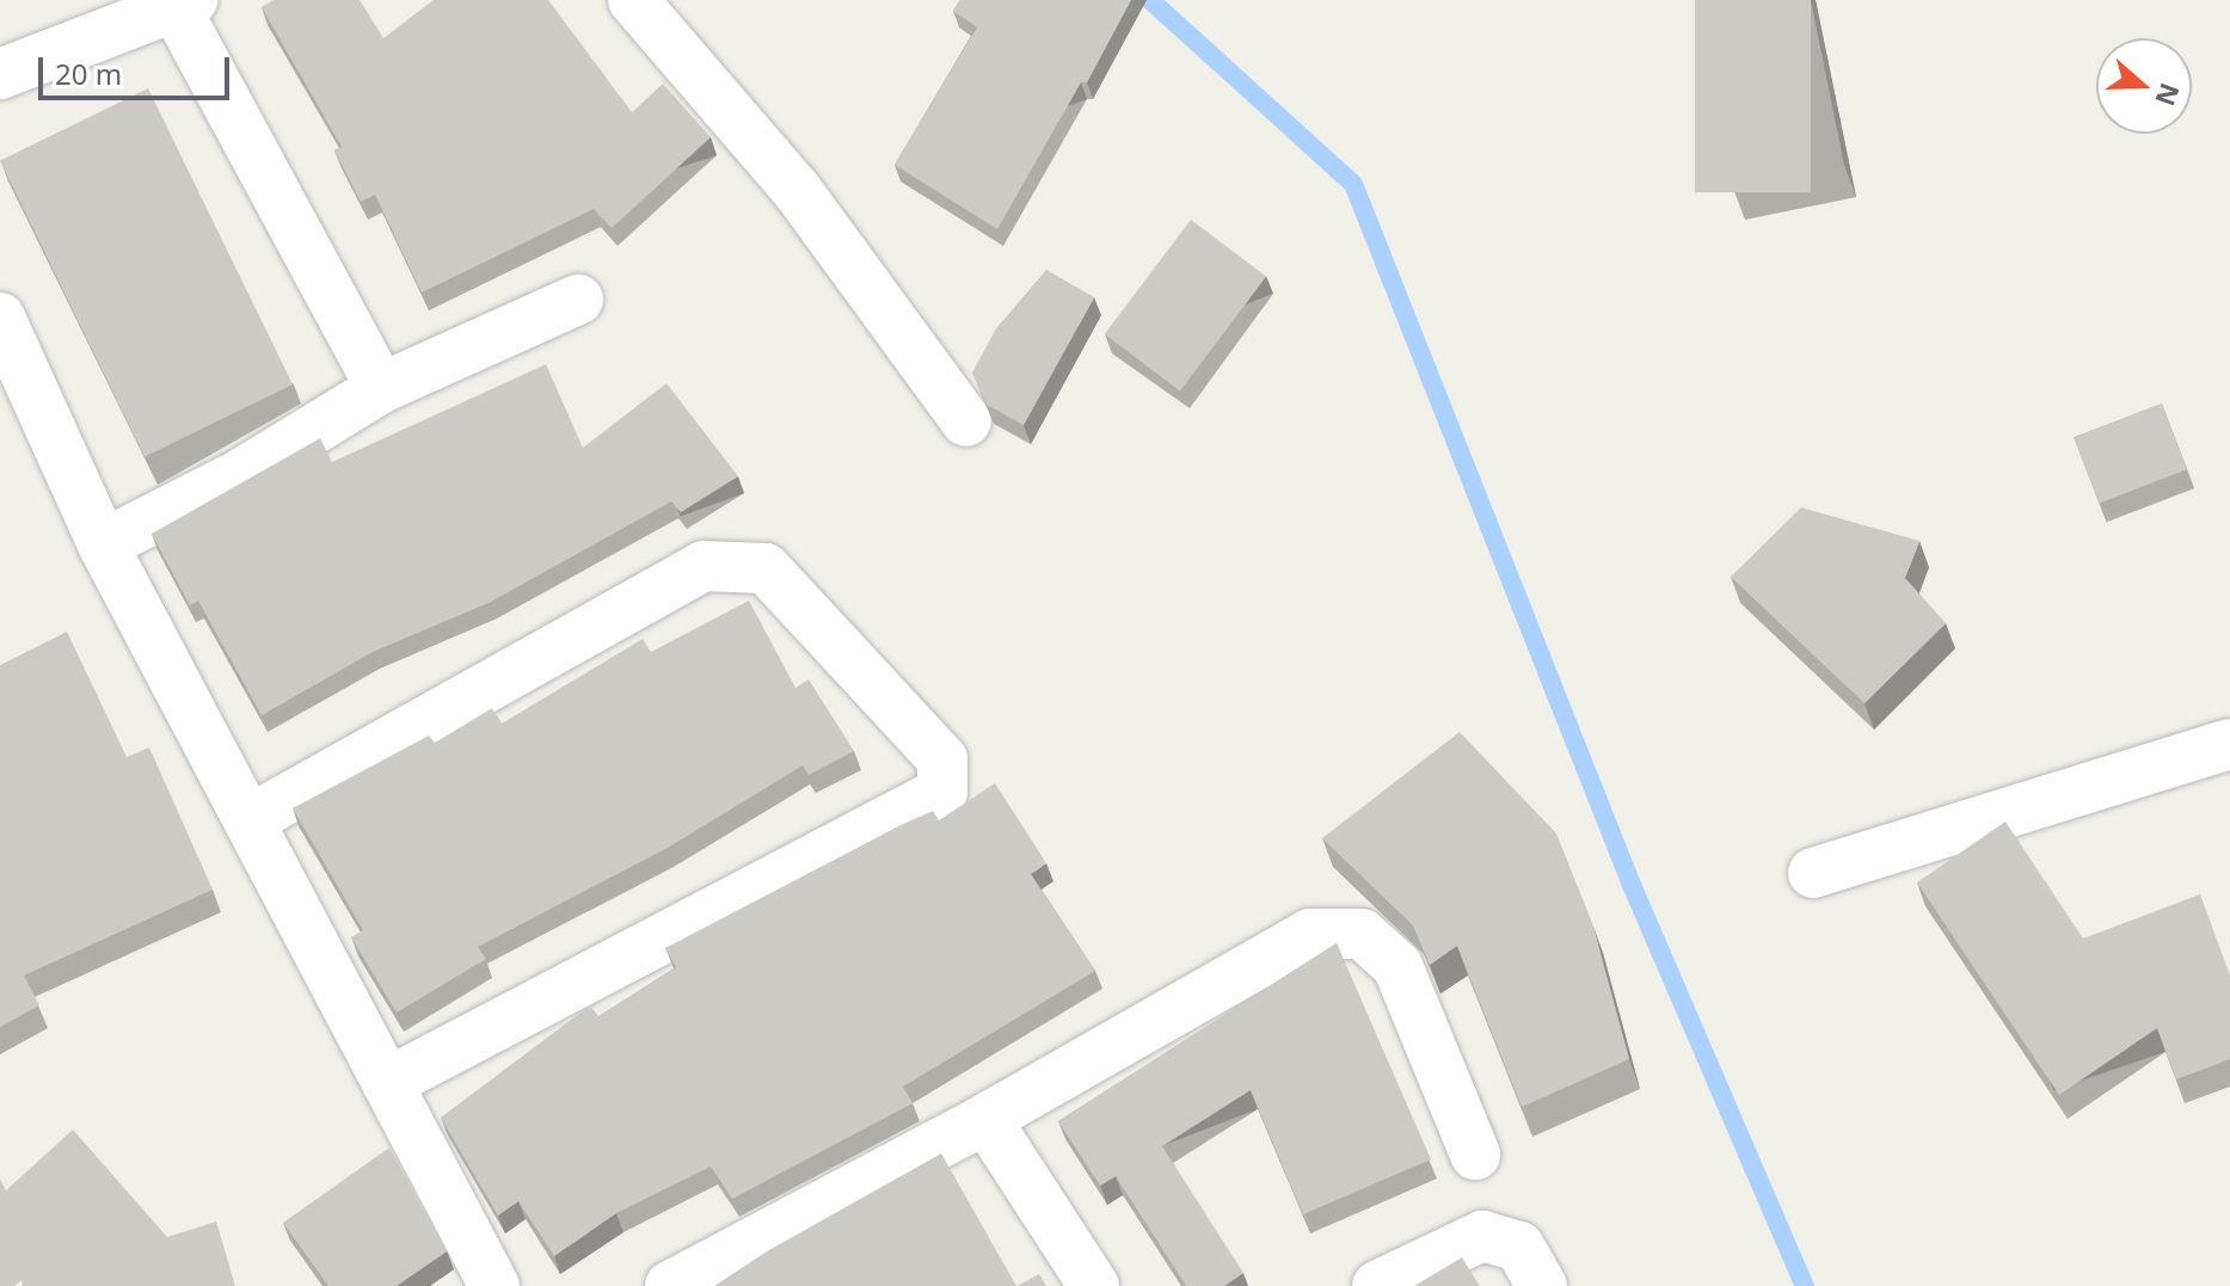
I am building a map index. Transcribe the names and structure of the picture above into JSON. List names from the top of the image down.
{
  "scale_bar": "20 m",
  "north": "right"
}
